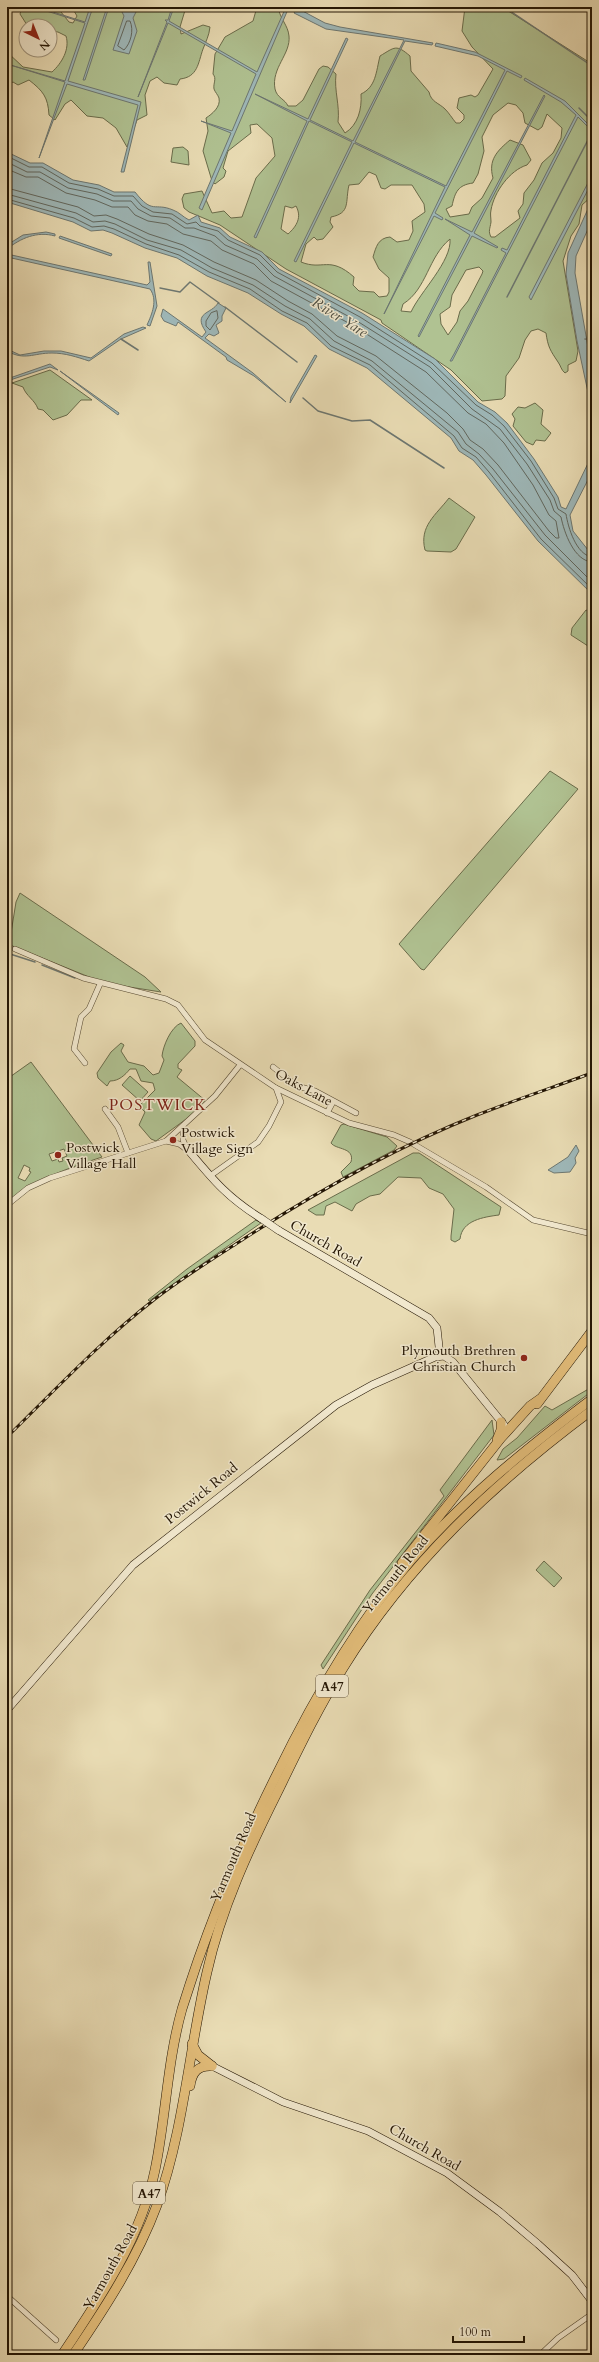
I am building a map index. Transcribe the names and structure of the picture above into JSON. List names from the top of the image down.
{
  "streets": {
    "highway": ["Yarmouth Road", "A47"],
    "street": ["Oaks Lane", "Church Road", "Postwick Road"]
  },
  "crossings": [
    ["Church Road", "Postwick Road"],
    ["Church Road", "A47"],
    ["Yarmouth Road", "A47"]
  ],
  "districts": ["POSTWICK"],
  "water": ["River Yare"],
  "places": ["Postwick Village Sign", "Postwick Village Hall", "Plymouth Brethren Christian Church"],
  "scale_bar": "100 m",
  "north": "bottom right"
}
